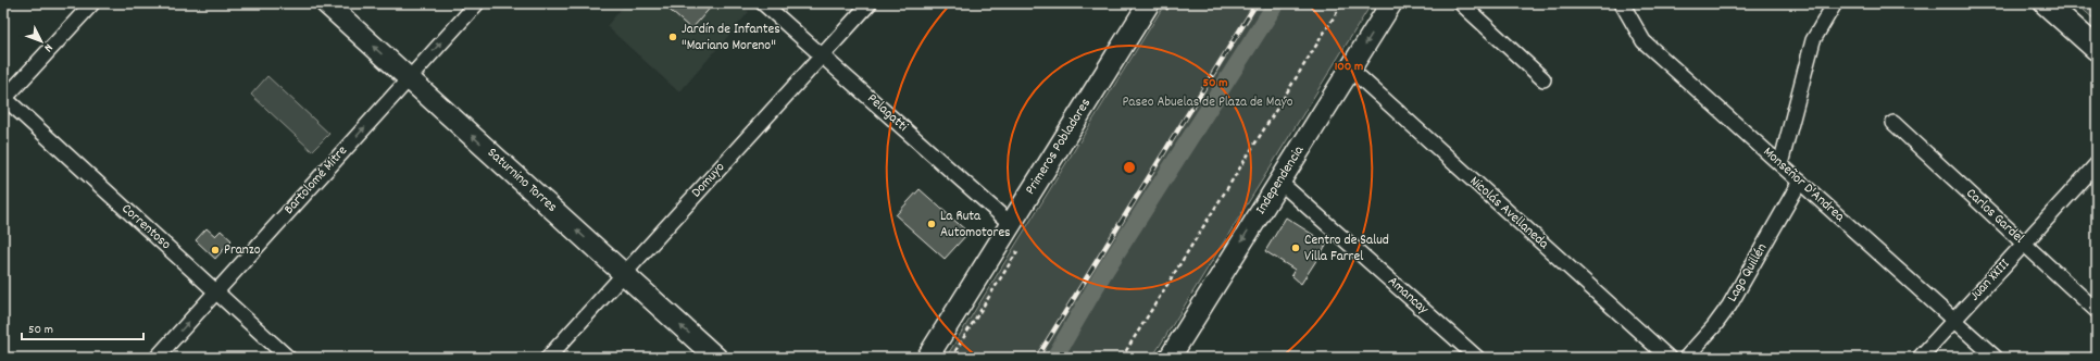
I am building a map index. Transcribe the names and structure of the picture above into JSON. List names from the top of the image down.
{
  "streets": {
    "street": [
      "Pelagatti",
      "Primeros Pobladores",
      "Bartolomé Mitre",
      "Saturnino Torres",
      "Domuyo",
      "Independencia",
      "Monseñor D'Andrea",
      "Nicolás Avellaneda",
      "Carlos Gardel",
      "Correntoso",
      "Lago Quillén",
      "Juan XXIII",
      "Amancay"
    ]
  },
  "crossings": [
    ["Pelagatti", "Primeros Pobladores"],
    ["Pelagatti", "Domuyo"],
    ["Bartolomé Mitre", "Saturnino Torres"],
    ["Bartolomé Mitre", "Correntoso"],
    ["Saturnino Torres", "Domuyo"],
    ["Independencia", "Nicolás Avellaneda"],
    ["Independencia", "Amancay"],
    ["Monseñor D'Andrea", "Lago Quillén"],
    ["Monseñor D'Andrea", "Juan XXIII"],
    ["Carlos Gardel", "Juan XXIII"]
  ],
  "one_way": ["Bartolomé Mitre", "Saturnino Torres", "Independencia"],
  "parks": ["Paseo Abuelas de Plaza de Mayo"],
  "places": [
    "Jardín de Infantes \"Mariano Moreno\"",
    "La Ruta Automotores",
    "Centro de Salud Villa Farrel",
    "Pranzo"
  ],
  "scale_bar": "50 m",
  "north": "bottom right",
  "rings": ["100 m", "50 m"]
}
